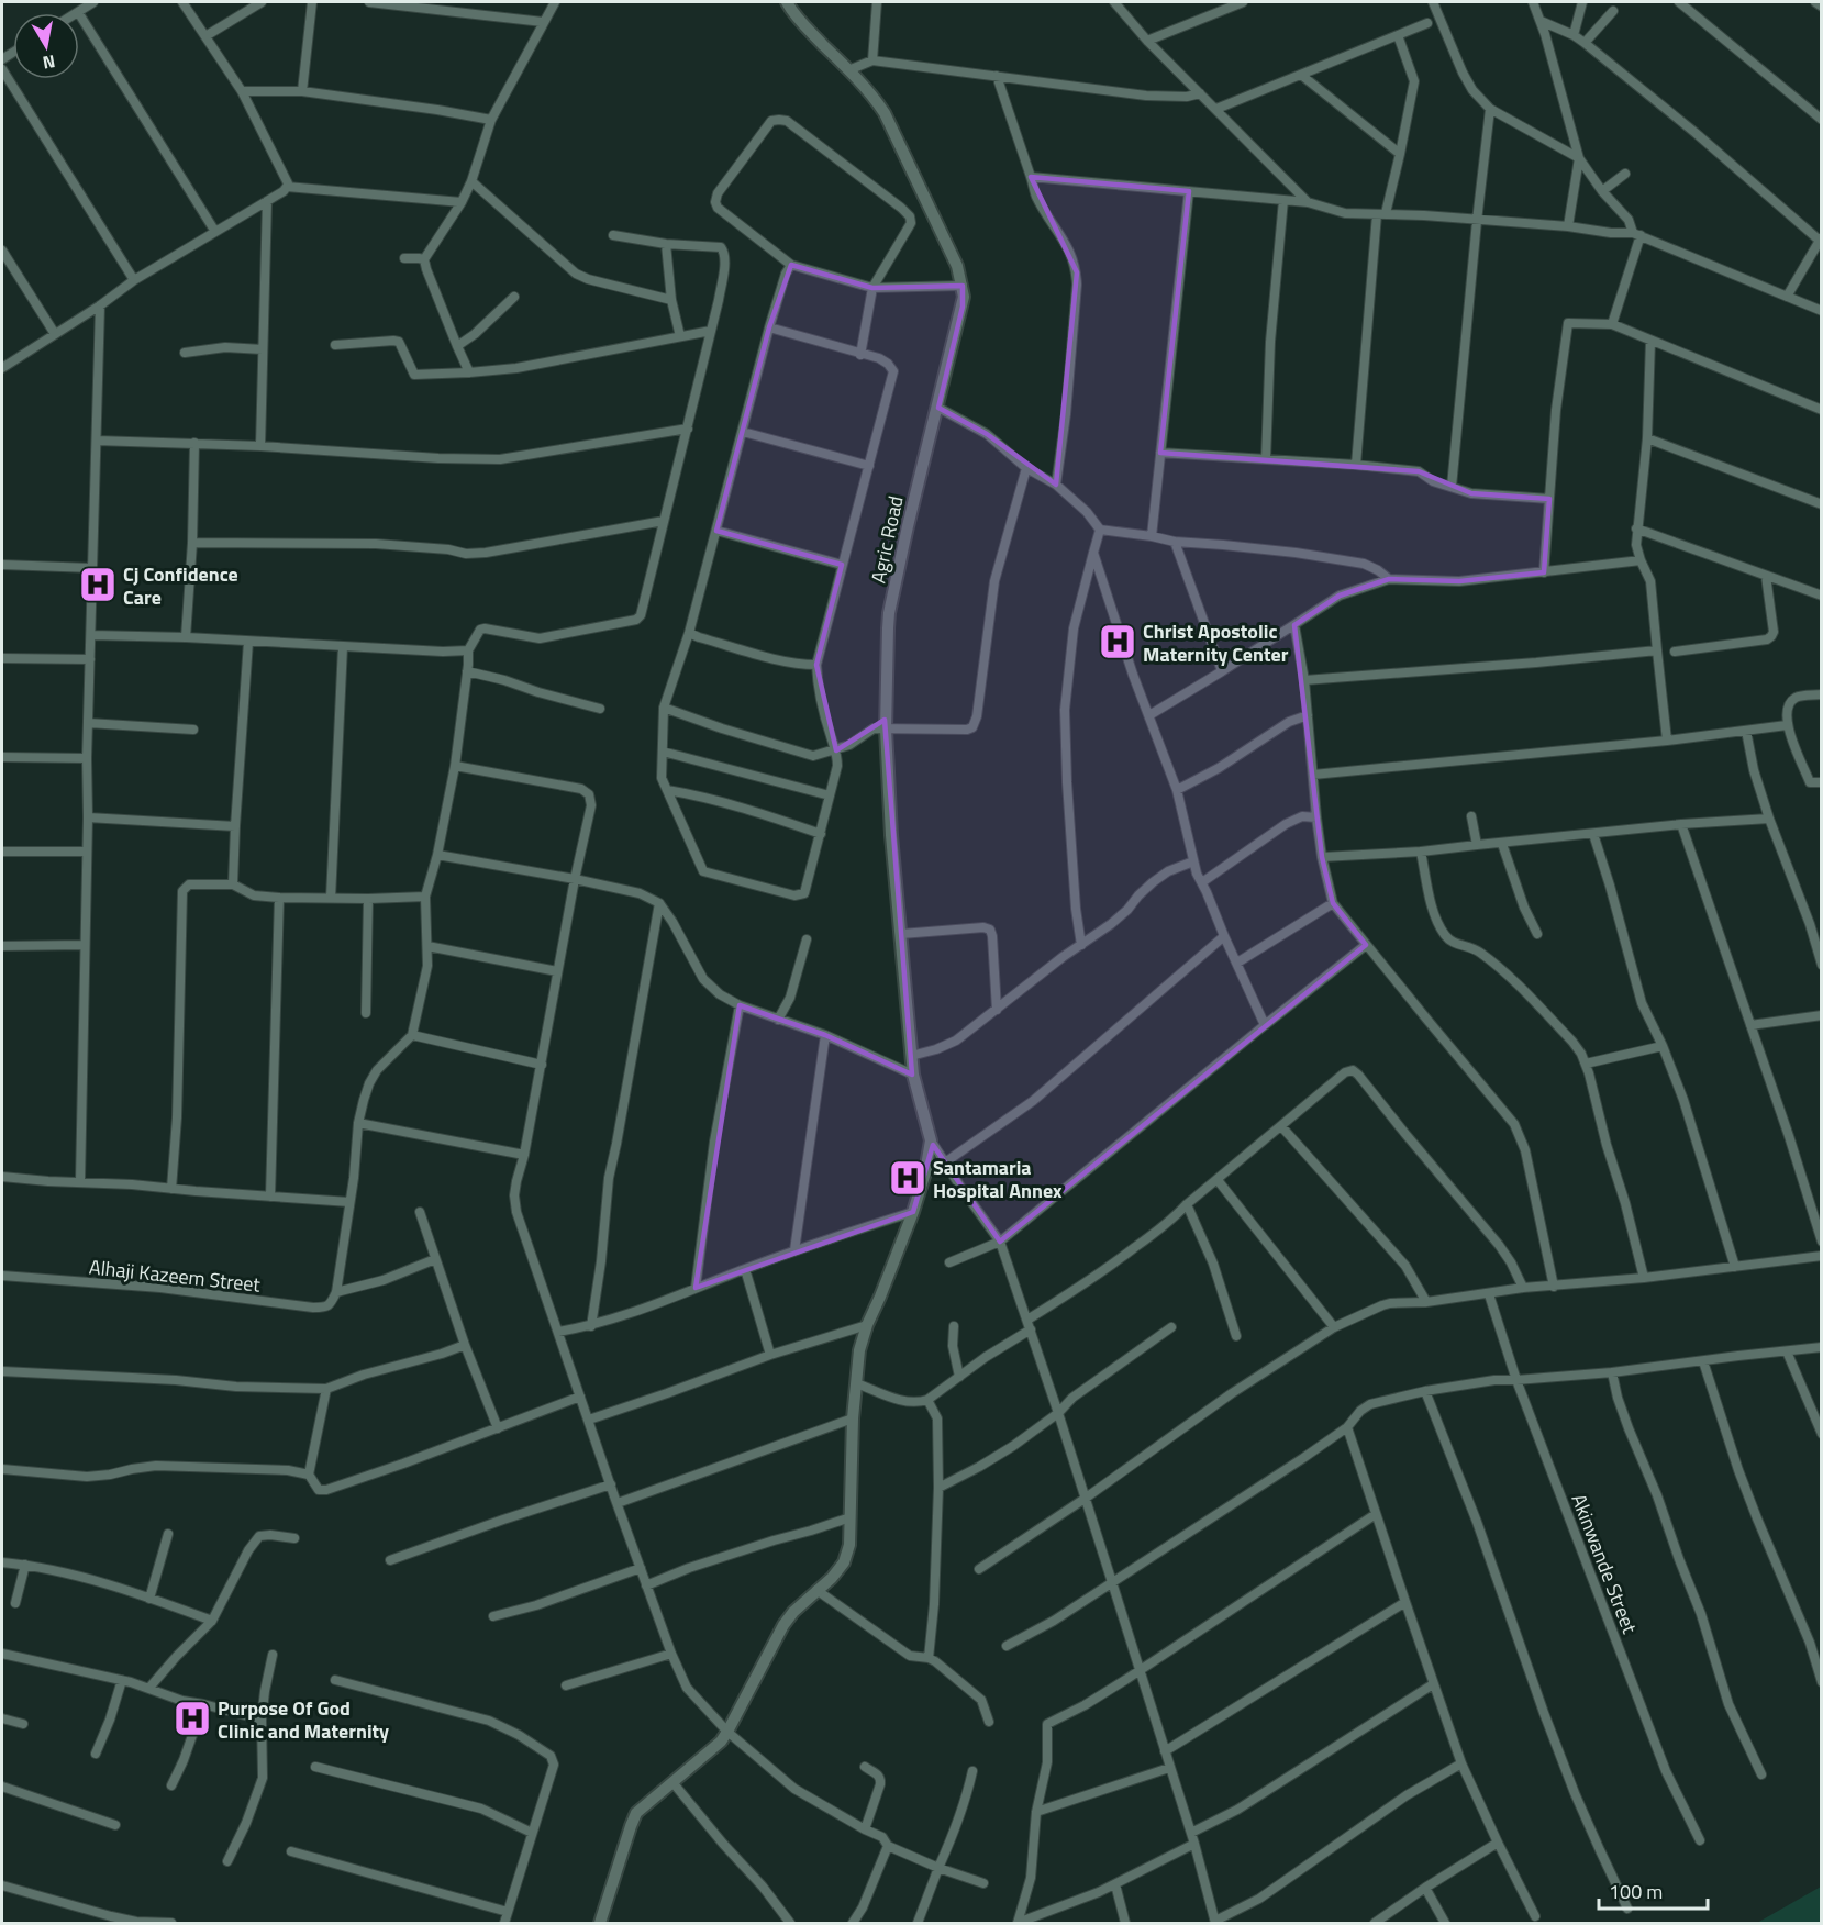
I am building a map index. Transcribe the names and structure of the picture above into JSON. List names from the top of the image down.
{
  "streets": {
    "street": ["Agric Road", "Alhaji Kazeem Street", "Akinwande Street"]
  },
  "places": {
    "hospital": [
      "Cj Confidence Care",
      "Christ Apostolic Maternity Center",
      "Santamaria Hospital Annex",
      "Purpose Of God Clinic and Maternity"
    ]
  },
  "scale_bar": "100 m",
  "north": "bottom"
}
